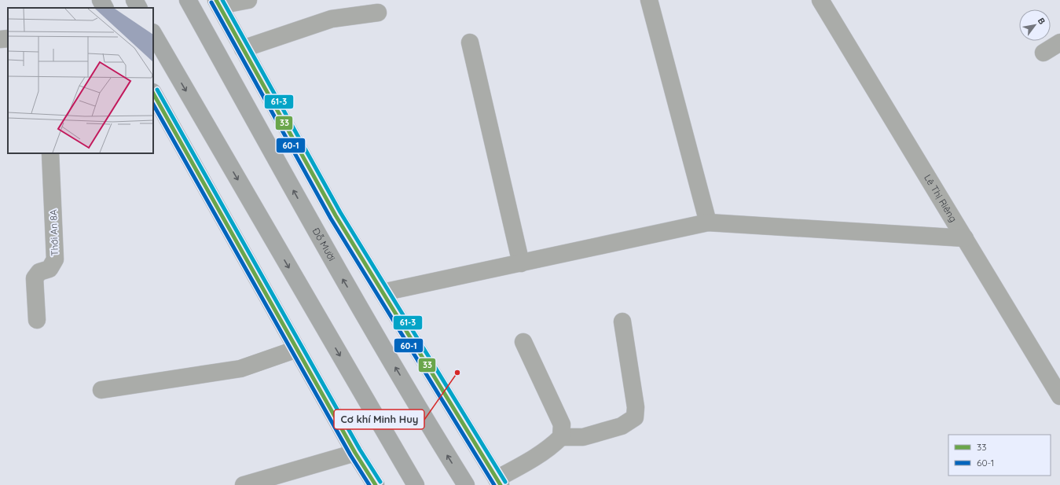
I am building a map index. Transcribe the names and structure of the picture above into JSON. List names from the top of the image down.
{
  "streets": {
    "highway": ["Đỗ Mười"],
    "street": ["Lê Thị Riêng", "Thới An 8A"]
  },
  "places": ["Cơ khí Minh Huy"],
  "lines": ["transit line 33", "transit line 61-3", "transit line 60-1"],
  "legend": ["33", "60-1"],
  "north": "top right"
}
